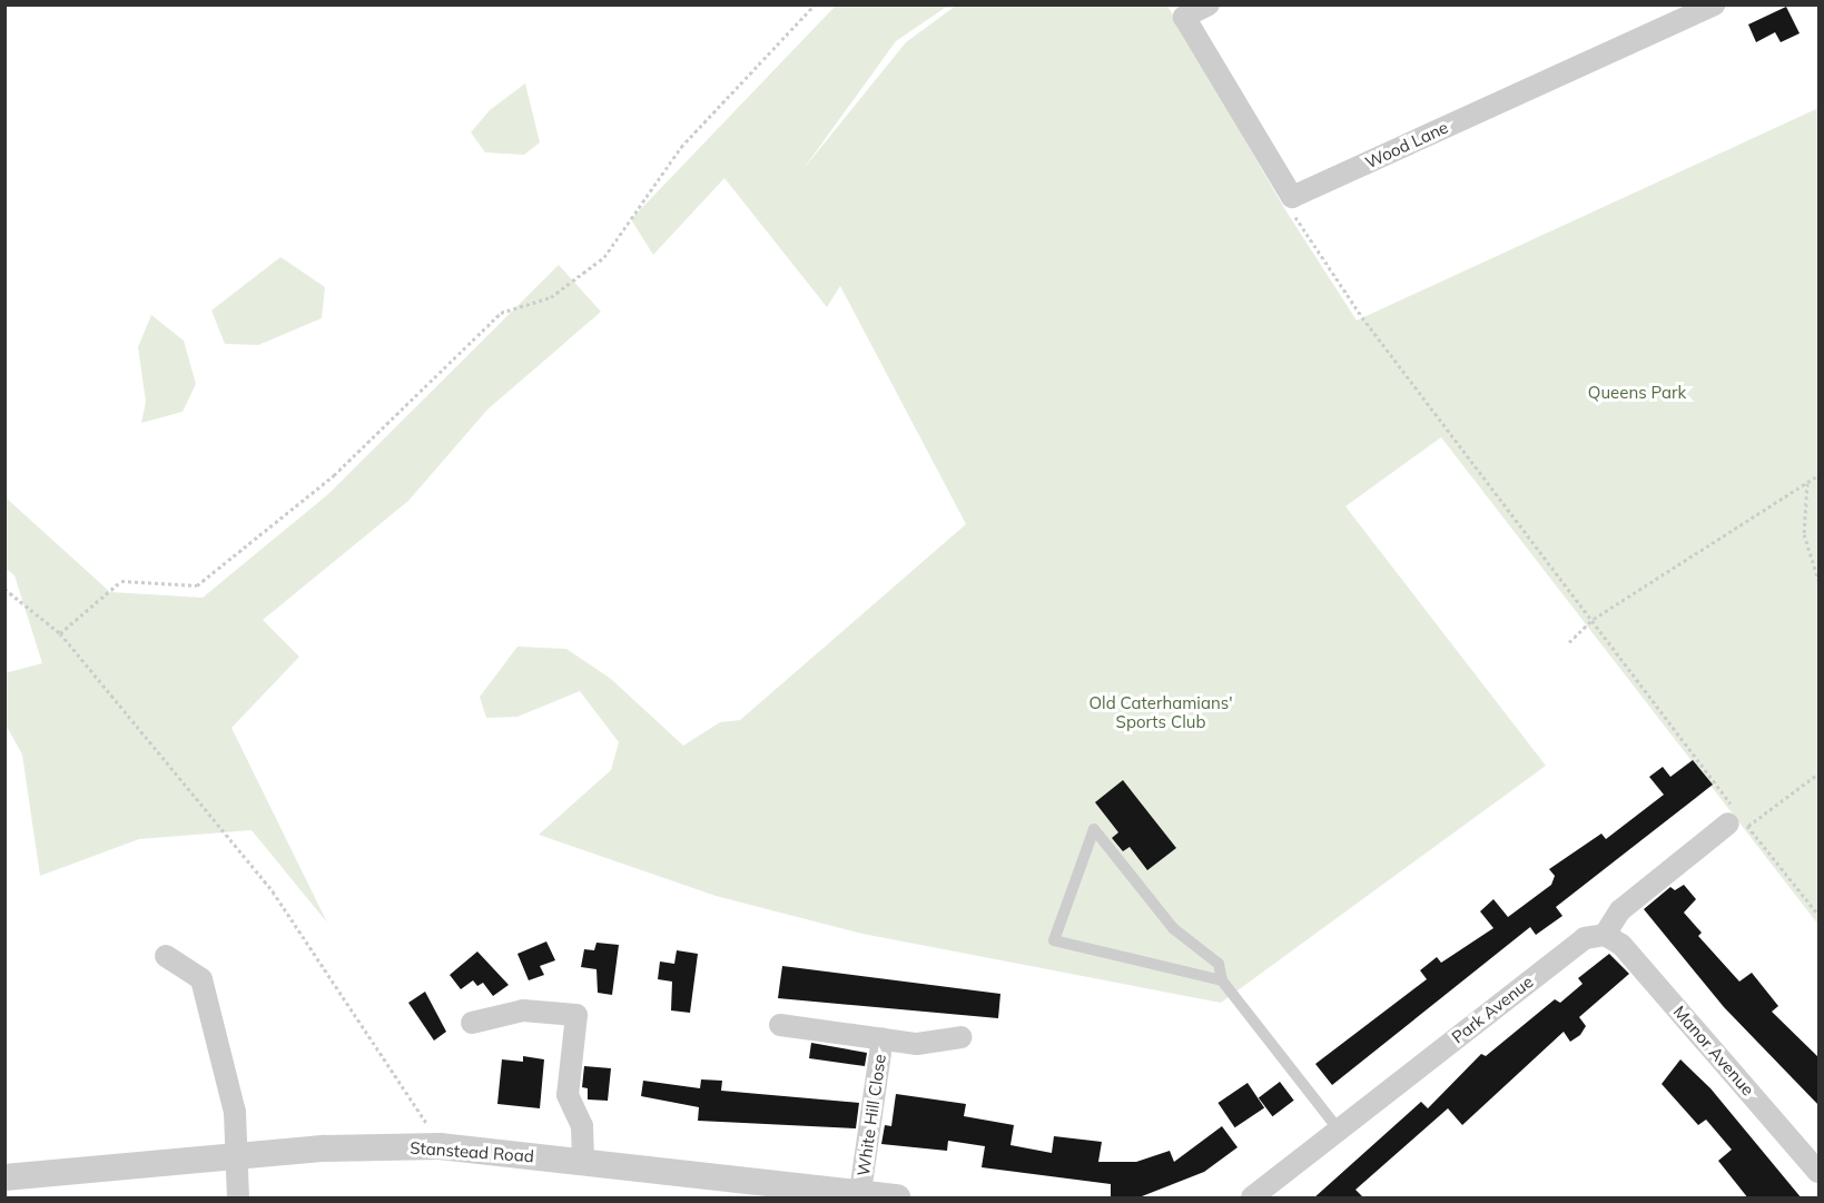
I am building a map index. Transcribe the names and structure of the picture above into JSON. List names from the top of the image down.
{
  "streets": {
    "street": [
      "Wood Lane",
      "Park Avenue",
      "Manor Avenue",
      "White Hill Close",
      "Stanstead Road"
    ]
  },
  "crossings": [
    ["Park Avenue", "Manor Avenue"],
    ["White Hill Close", "Stanstead Road"]
  ],
  "parks": ["Queens Park", "Old Caterhamians' Sports Club"]
}
